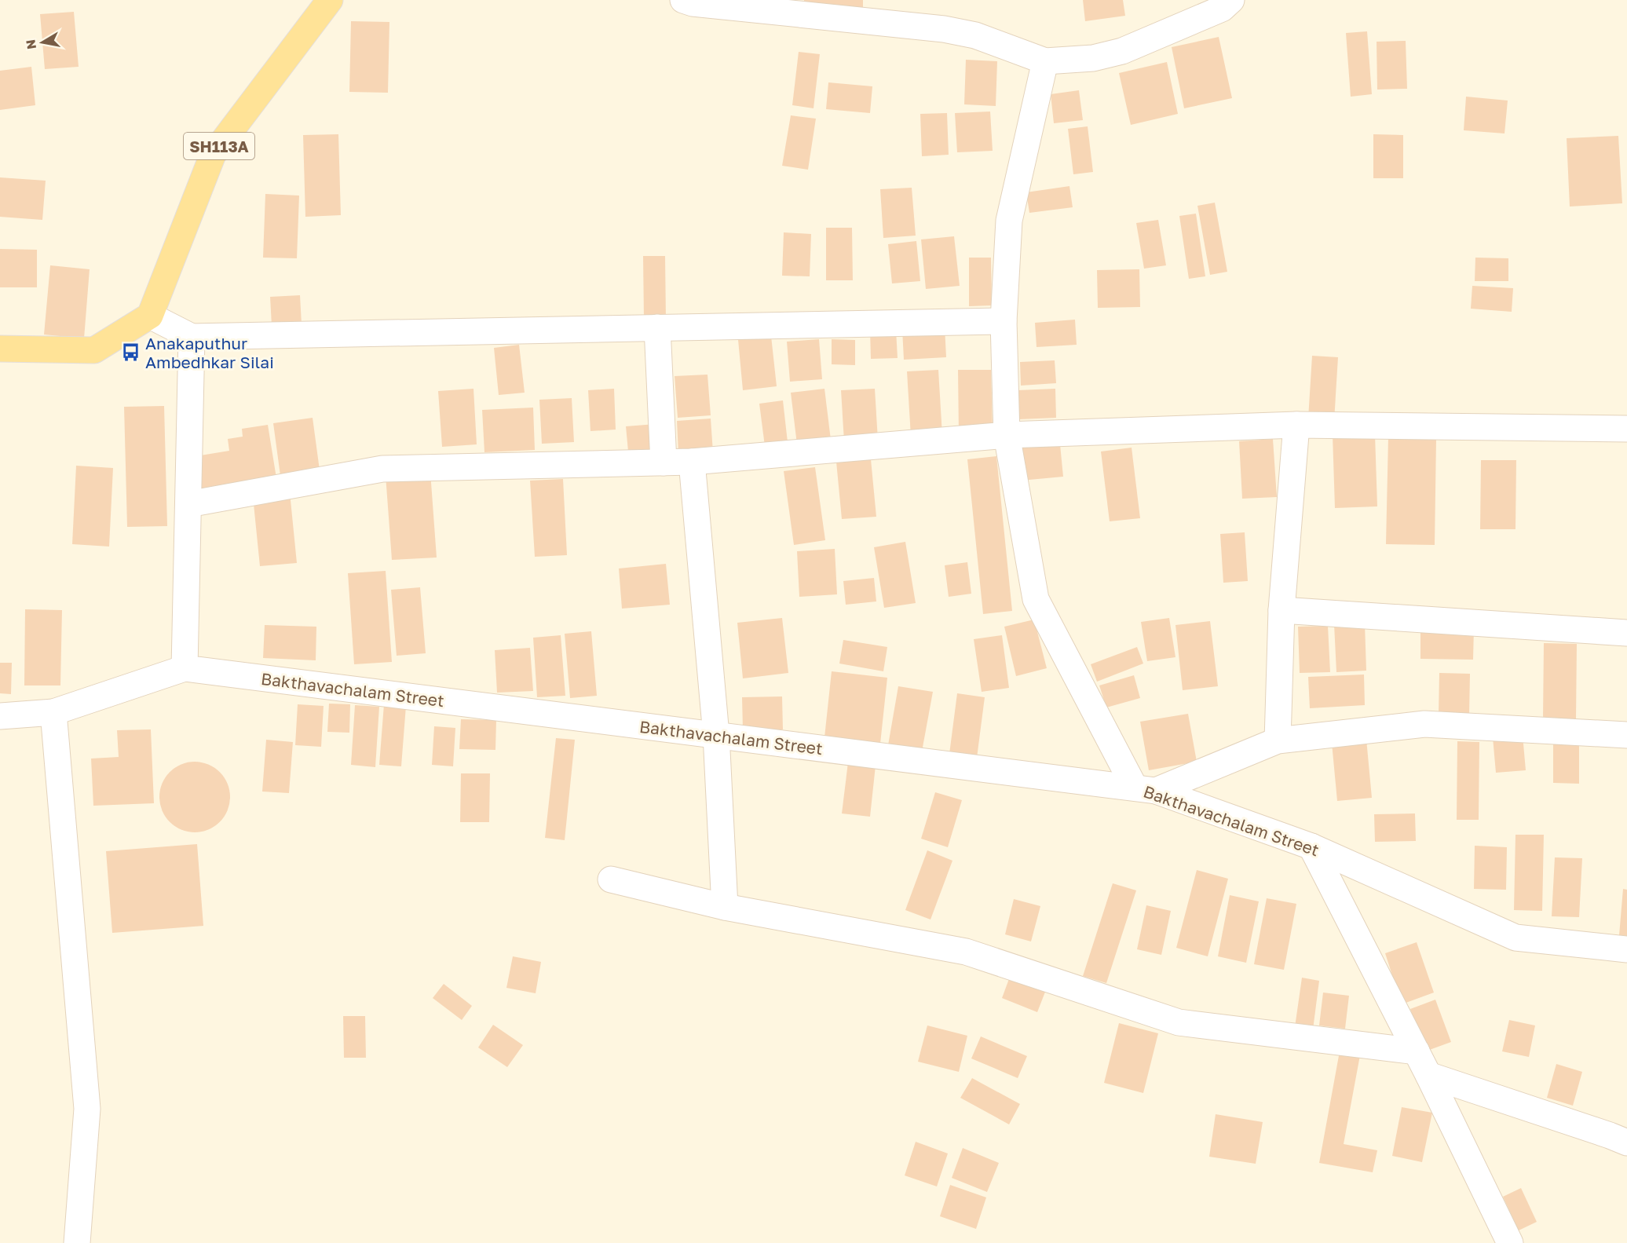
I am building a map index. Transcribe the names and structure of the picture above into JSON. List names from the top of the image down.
{
  "streets": {
    "main road": ["SH113A"],
    "street": ["Bakthavachalam Street"]
  },
  "places": {
    "bus stop": ["Anakaputhur Ambedhkar Silai"]
  },
  "north": "left"
}
